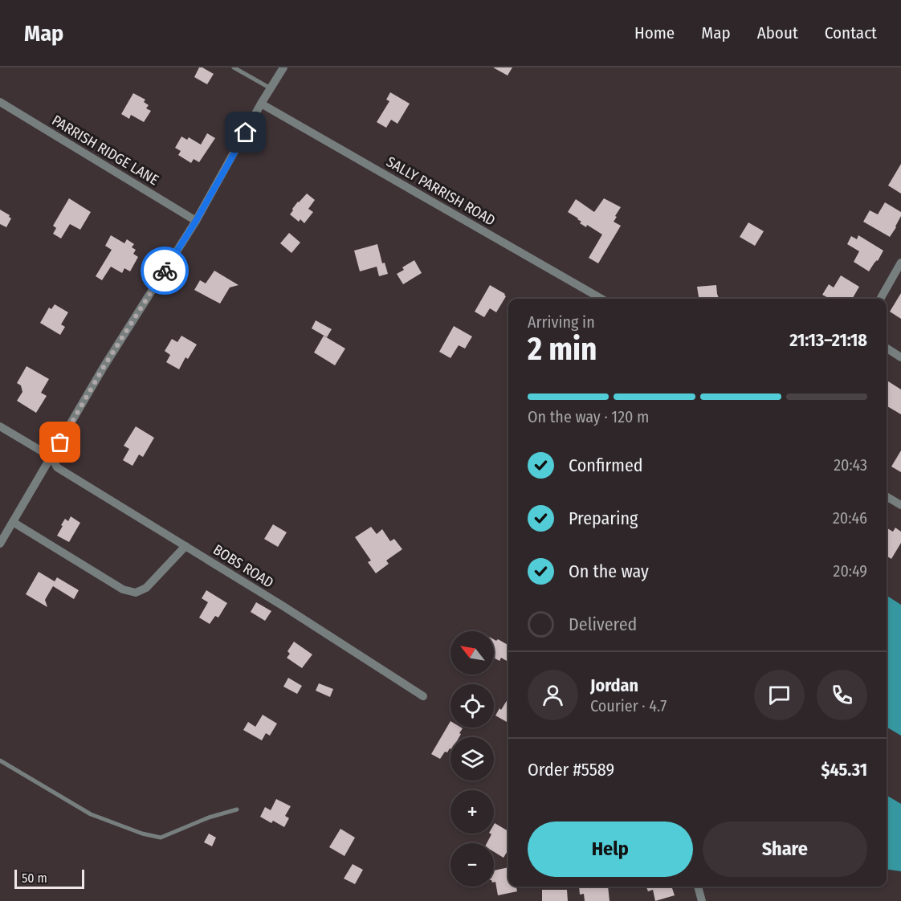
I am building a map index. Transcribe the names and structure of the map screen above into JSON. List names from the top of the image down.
{
  "streets": {
    "street": ["PARRISH RIDGE LANE", "SALLY PARRISH ROAD", "BOBS ROAD"]
  },
  "scale_bar": "50 m",
  "north": "top left",
  "page": {
    "header": "Map",
    "nav": [
      "Home",
      "Map",
      "About",
      "Contact"
    ],
    "heading": ["2 min", "Arriving in", "21:13–21:18"],
    "panel": [
      "Jordan",
      "Courier · 4.7",
      "Order #5589",
      "$45.31"
    ],
    "bar": "On the way · 120 m",
    "list": [
      ["Confirmed", "20:43"],
      ["Preparing", "20:46"],
      ["On the way", "20:49"],
      "Delivered"
    ],
    "map_buttons": ["+", "−"],
    "buttons": ["Help", "Share"],
    "scale": "50 m"
  }
}
